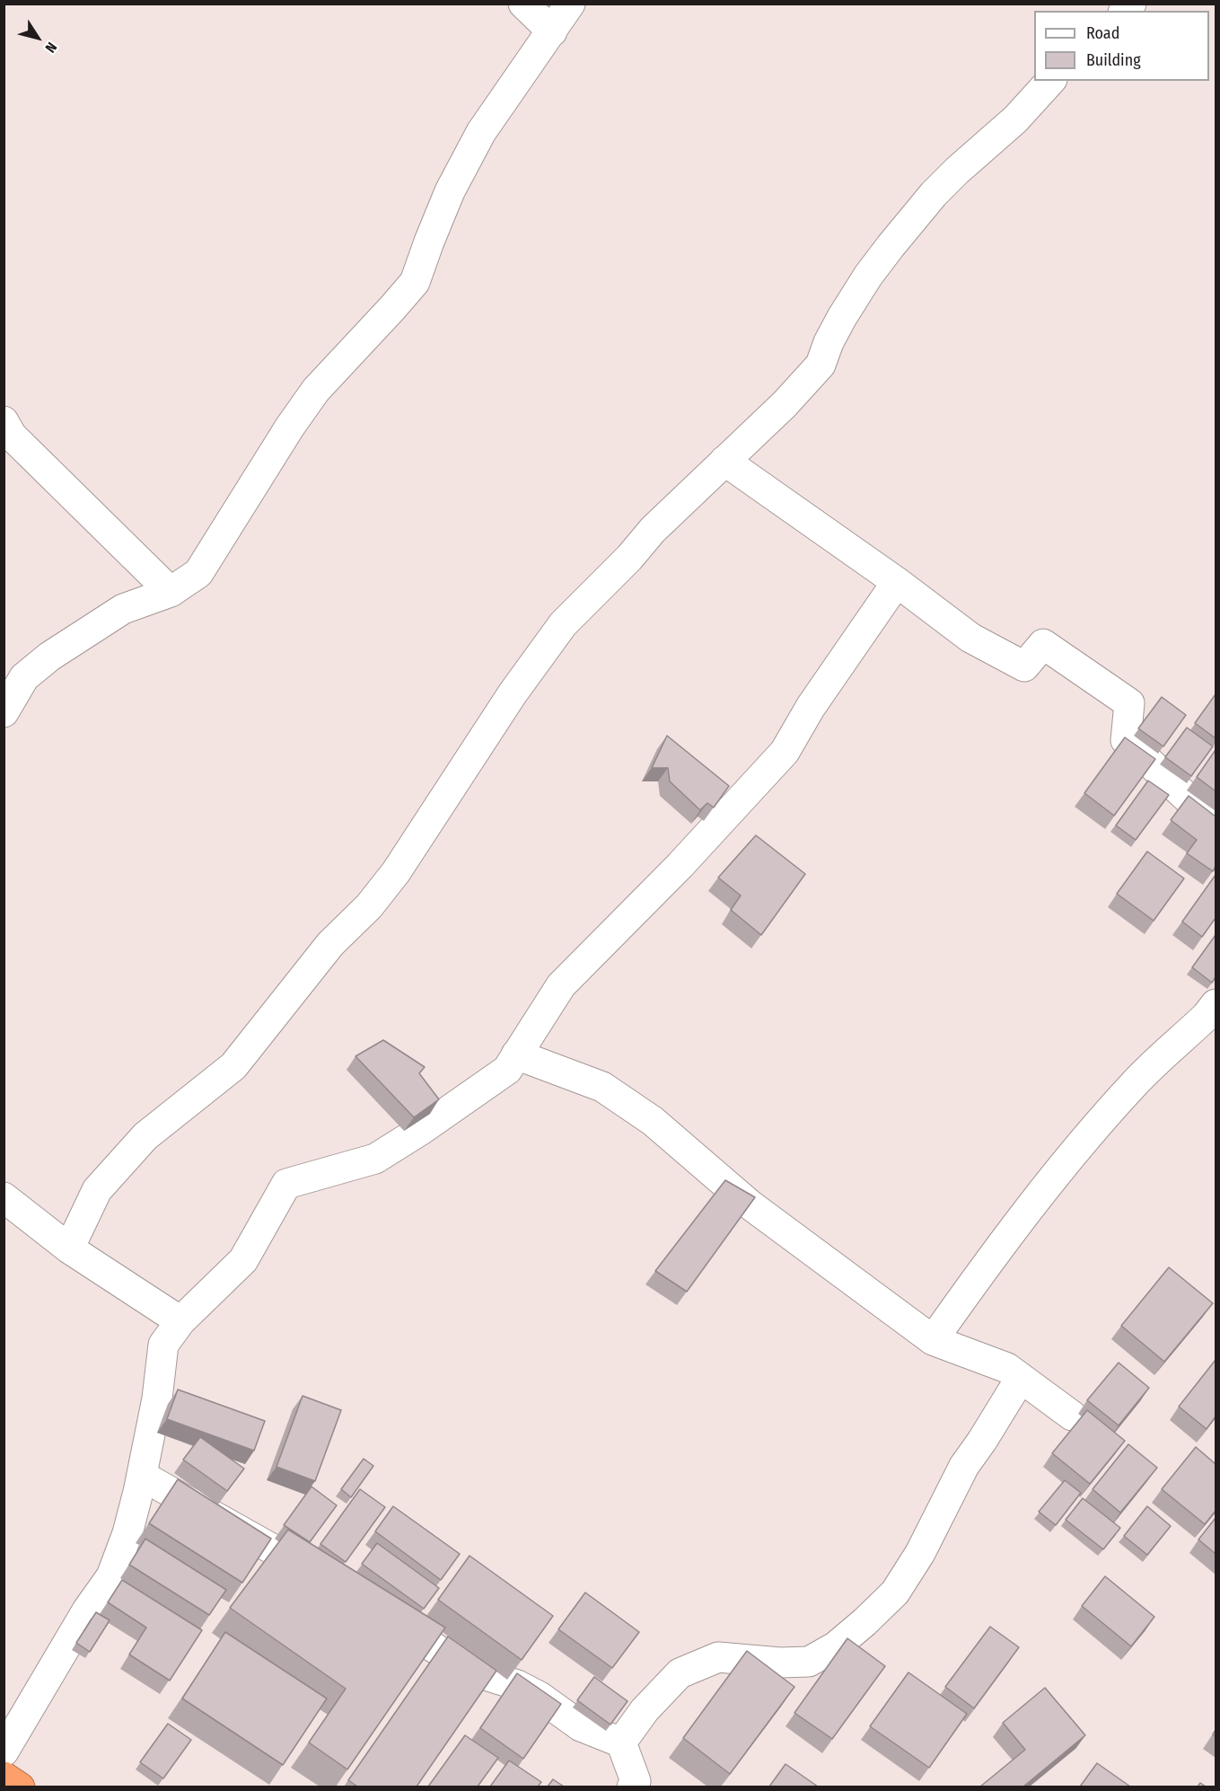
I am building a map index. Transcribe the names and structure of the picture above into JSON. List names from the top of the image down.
{
  "legend": ["Road", "Building"],
  "north": "bottom right"
}
